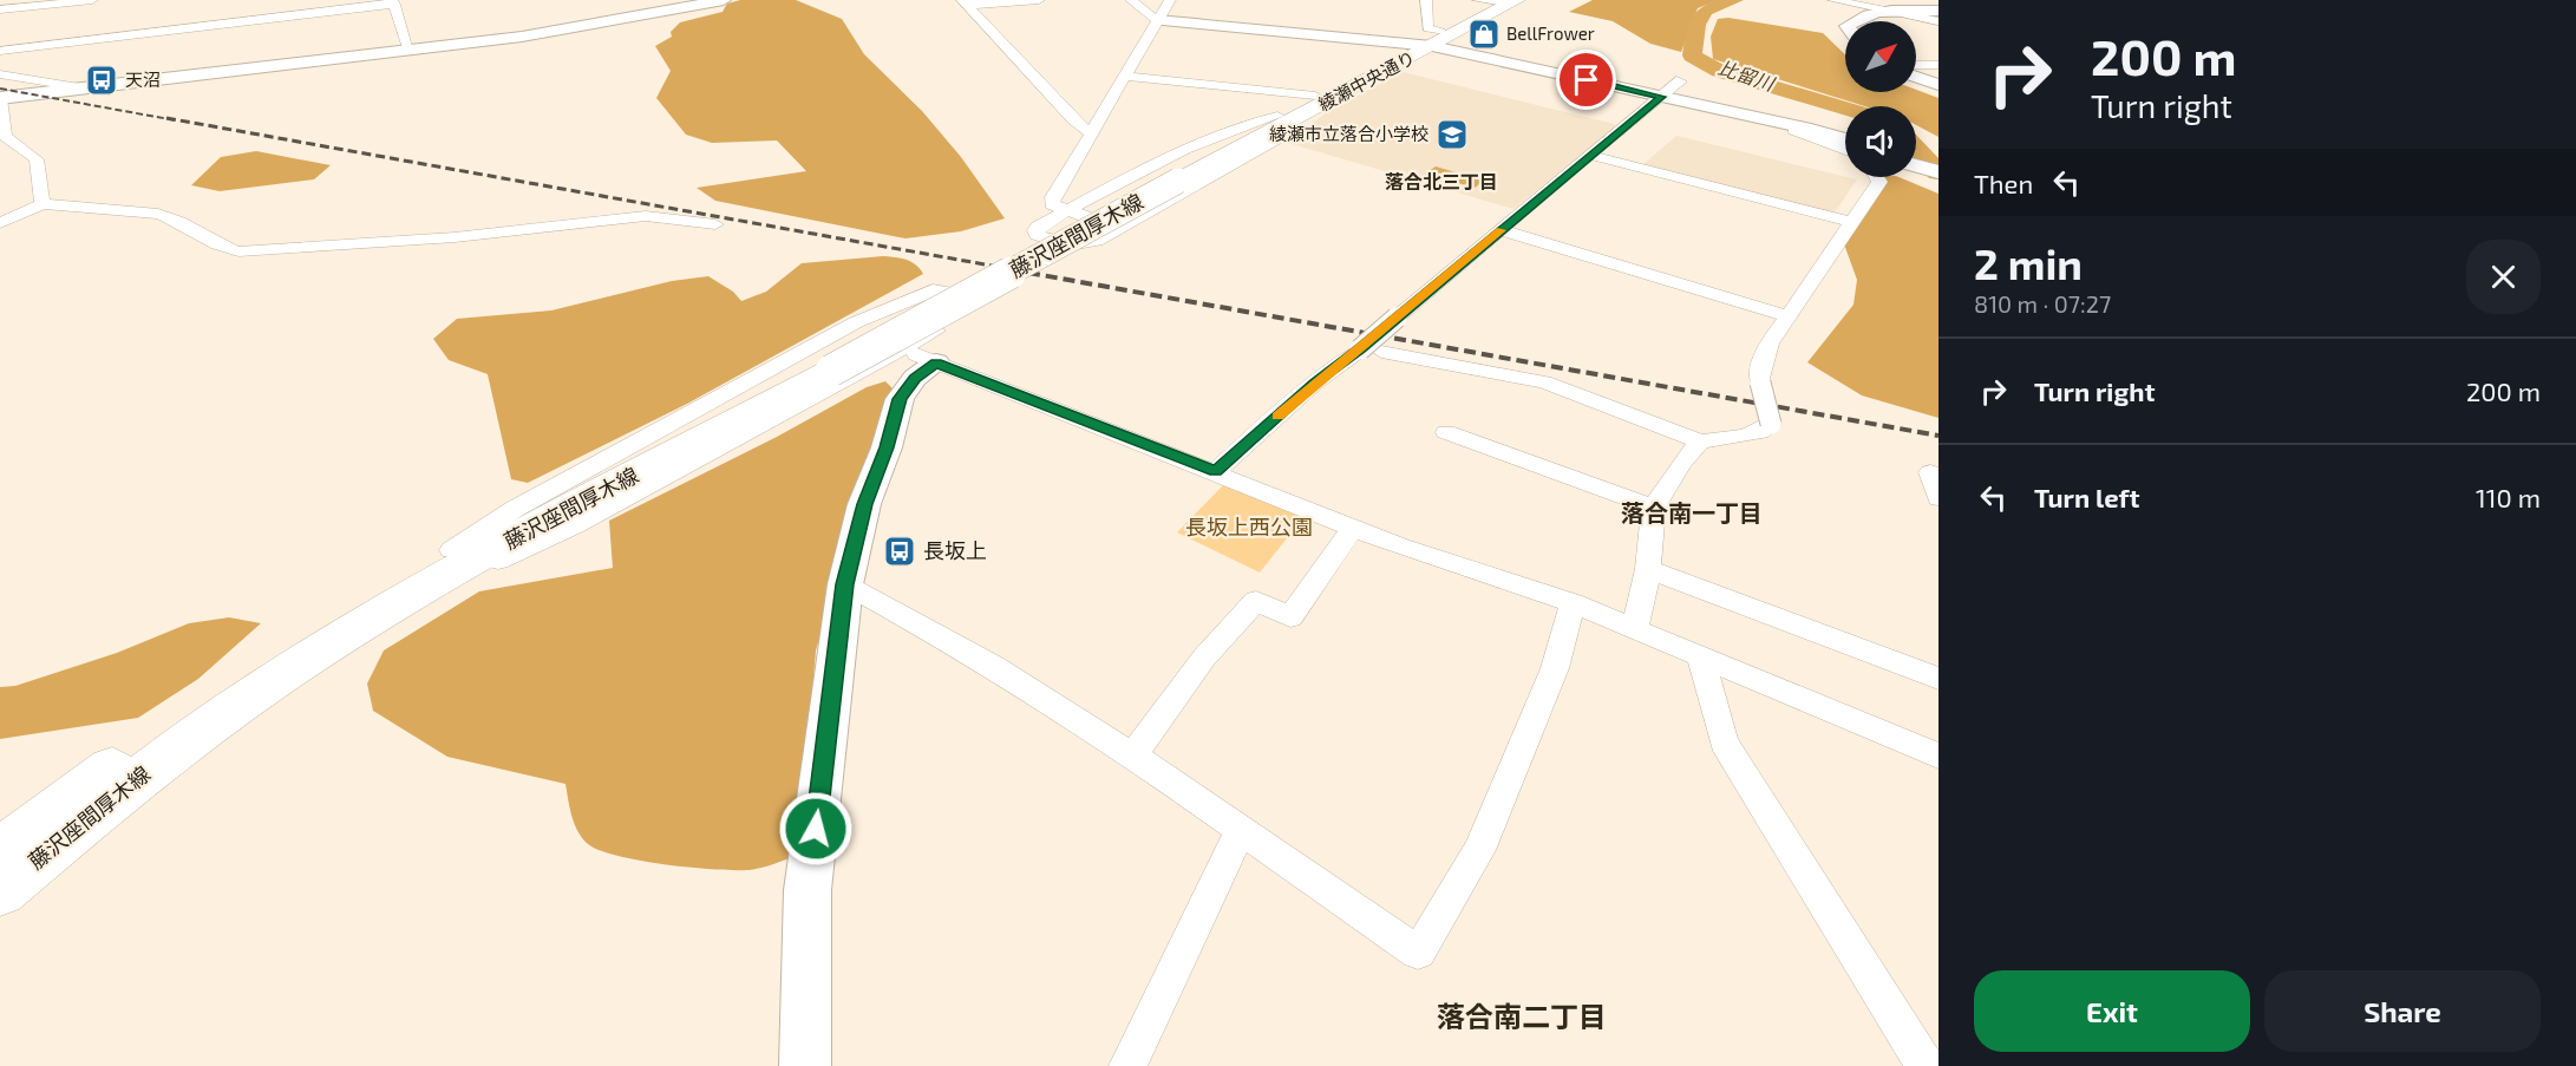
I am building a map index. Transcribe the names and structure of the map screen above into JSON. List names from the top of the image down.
{
  "streets": {
    "main road": ["綾瀬中央通り", "藤沢座間厚木線"]
  },
  "crossings": [
    ["綾瀬中央通り", "藤沢座間厚木線"]
  ],
  "districts": ["落合北三丁目", "落合南一丁目", "落合南二丁目"],
  "water": ["比留川"],
  "parks": ["長坂上西公園"],
  "places": {
    "shop": ["BellFrower"],
    "bus stop": ["天沼", "長坂上"],
    "school or university": ["綾瀬市立落合小学校"]
  },
  "north": "top right",
  "page": {
    "turn": ["200 m", "Turn right"],
    "then": "Then",
    "heading": ["2 min", "810 m · 07:27"],
    "list": [
      {
        "name": "Turn right",
        "value": "200 m"
      },
      {
        "name": "Turn left",
        "value": "110 m"
      }
    ],
    "buttons": ["Exit", "Share"]
  }
}
